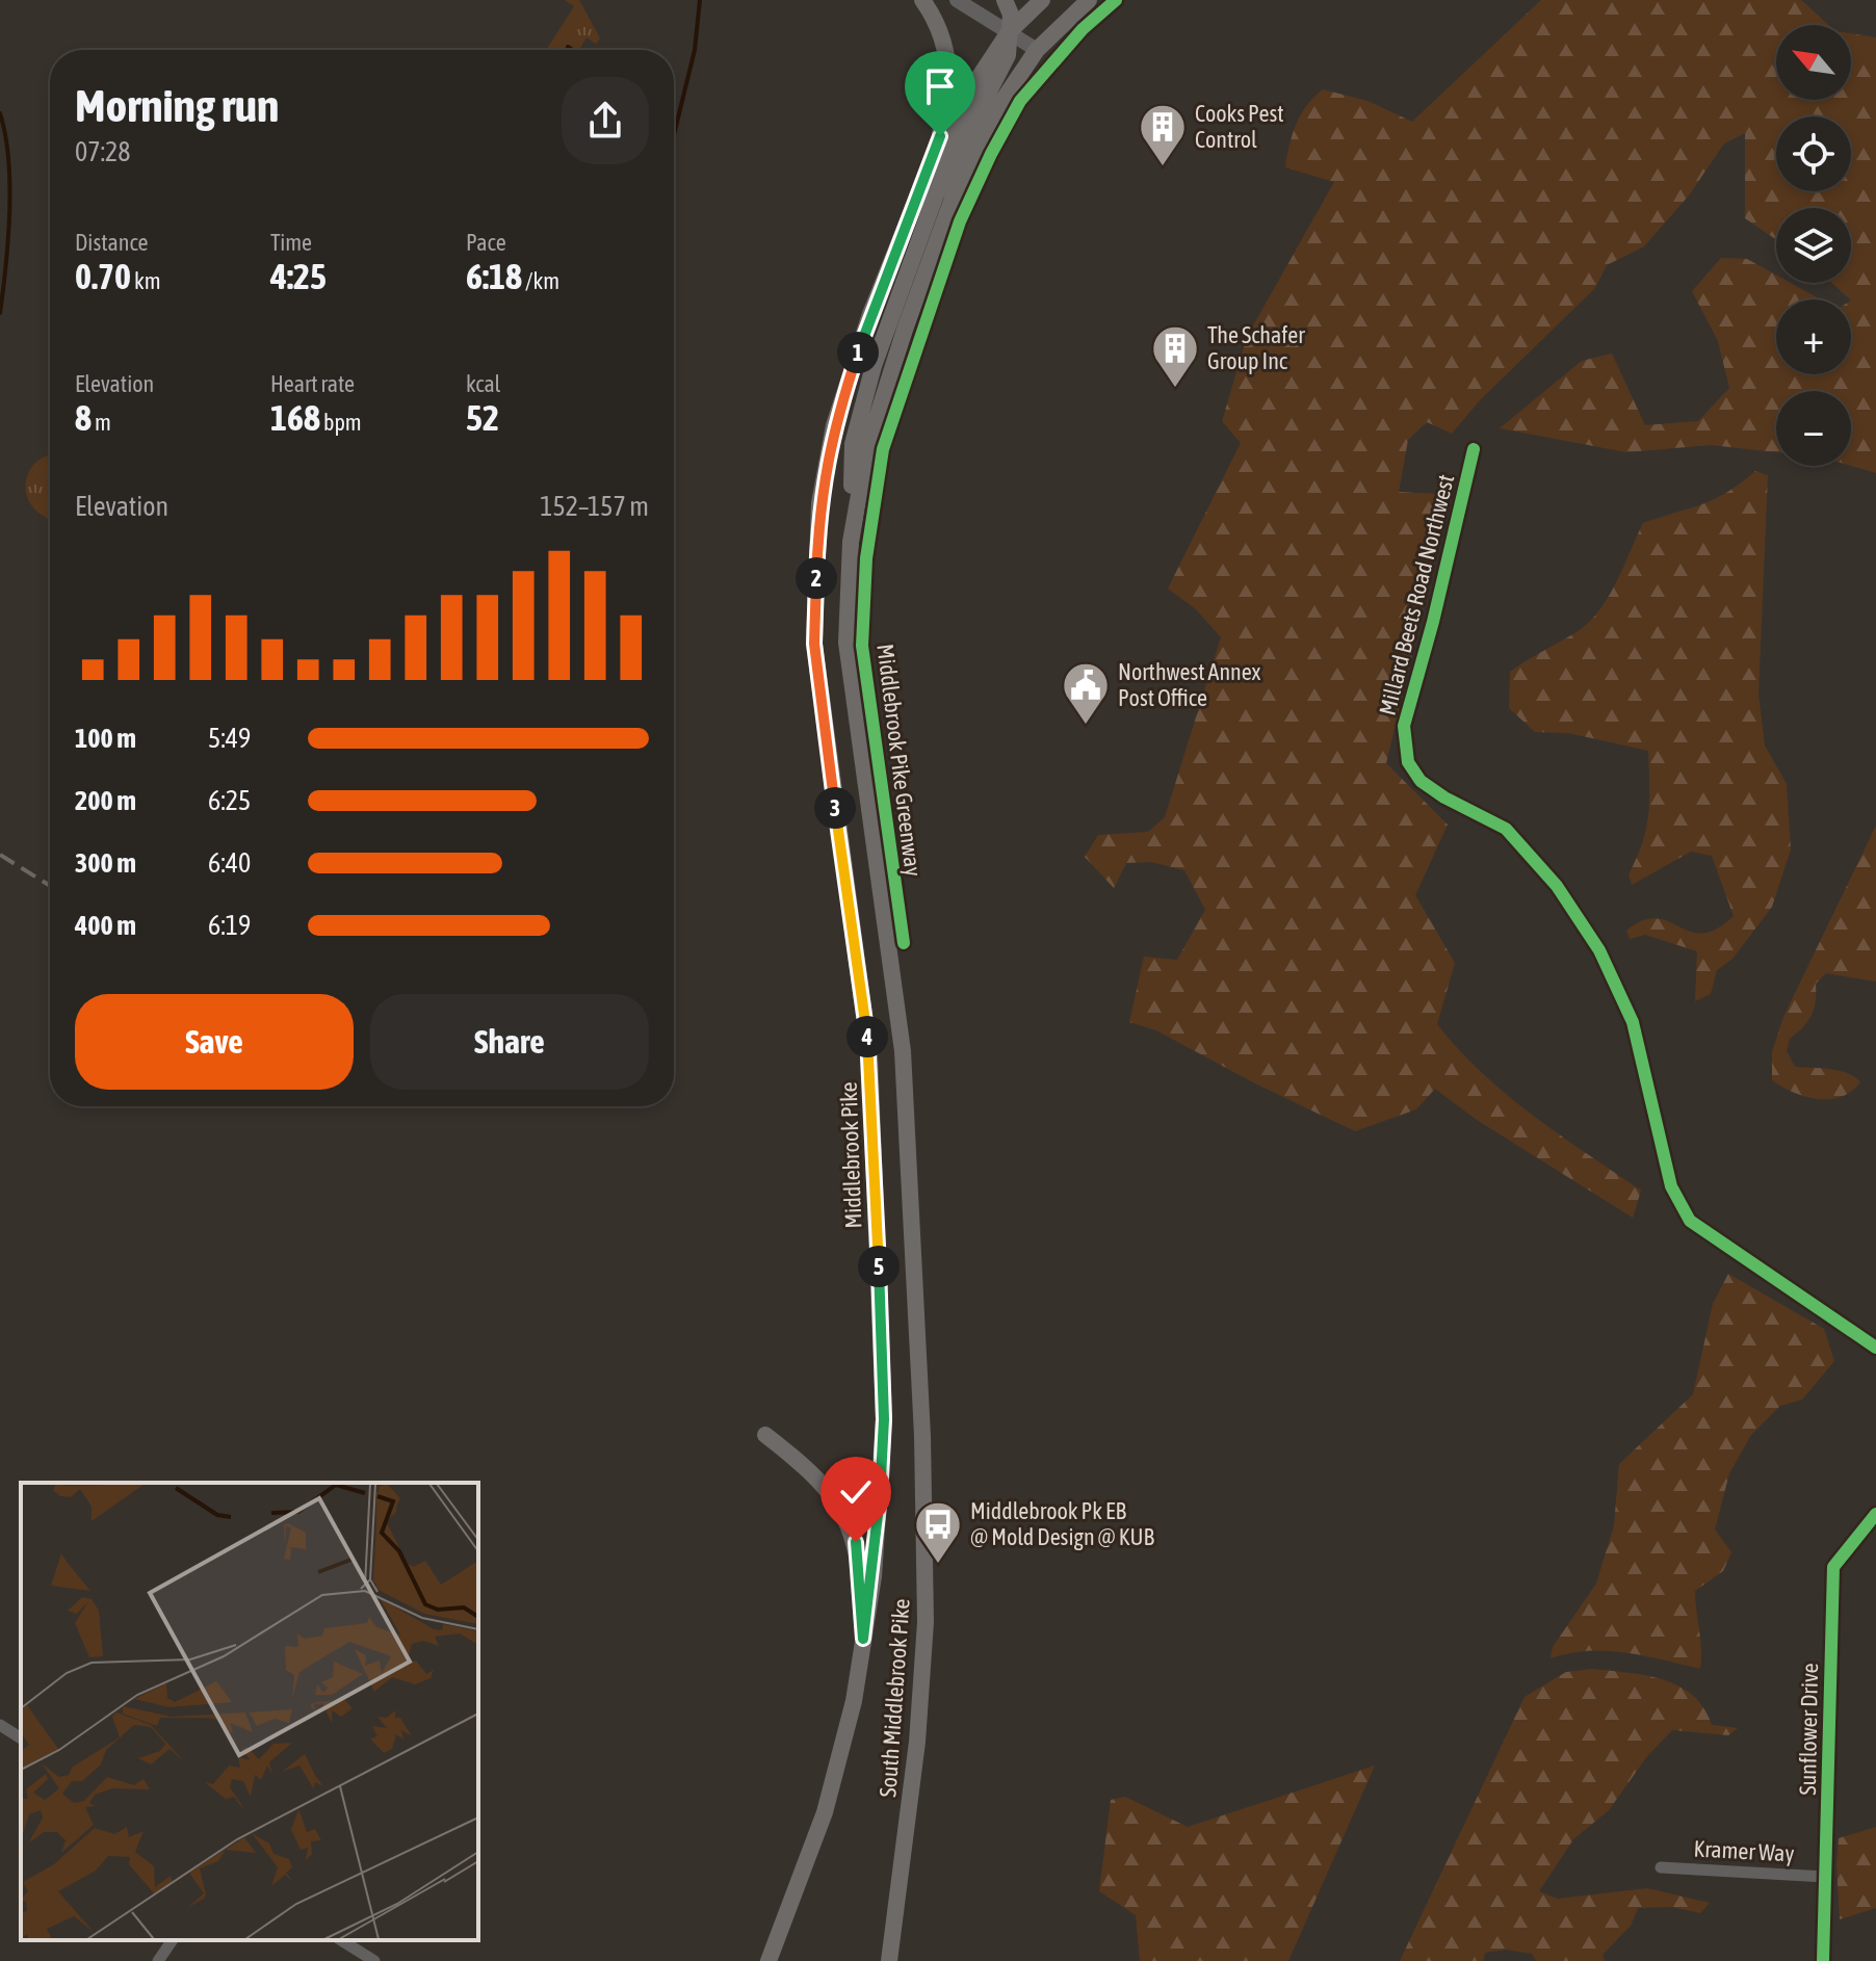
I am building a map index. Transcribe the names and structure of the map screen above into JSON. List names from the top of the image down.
{
  "streets": {
    "main road": ["Middlebrook Pike", "South Middlebrook Pike"],
    "street": ["Millard Beets Road Northwest", "Sunflower Drive", "Kramer Way"],
    "cycle path": ["Middlebrook Pike Greenway"]
  },
  "crossings": [
    ["Sunflower Drive", "Kramer Way"]
  ],
  "places": {
    "building": ["Cooks Pest Control", "The Schafer Group Inc"],
    "public building": ["Northwest Annex Post Office"],
    "bus stop": ["Middlebrook Pk EB @ Mold Design @ KUB"]
  },
  "north": "top left",
  "page": {
    "map_buttons": ["+", "−"],
    "heading": ["Morning run", "07:28"],
    "stats": [
      ["Distance", "0.70 km"],
      ["Time", "4:25"],
      ["Pace", "6:18 /km"],
      ["Elevation", "8 m"],
      ["Heart rate", "168 bpm"],
      ["kcal", "52"]
    ],
    "pins": [
      "1",
      "2",
      "3",
      "4",
      "5"
    ],
    "chart": ["Elevation", "152–157 m"],
    "list": [
      {
        "name": "100 m",
        "note": "5:49"
      },
      {
        "name": "200 m",
        "note": "6:25"
      },
      {
        "name": "300 m",
        "note": "6:40"
      },
      {
        "name": "400 m",
        "note": "6:19"
      }
    ],
    "buttons": ["Save", "Share"]
  }
}
